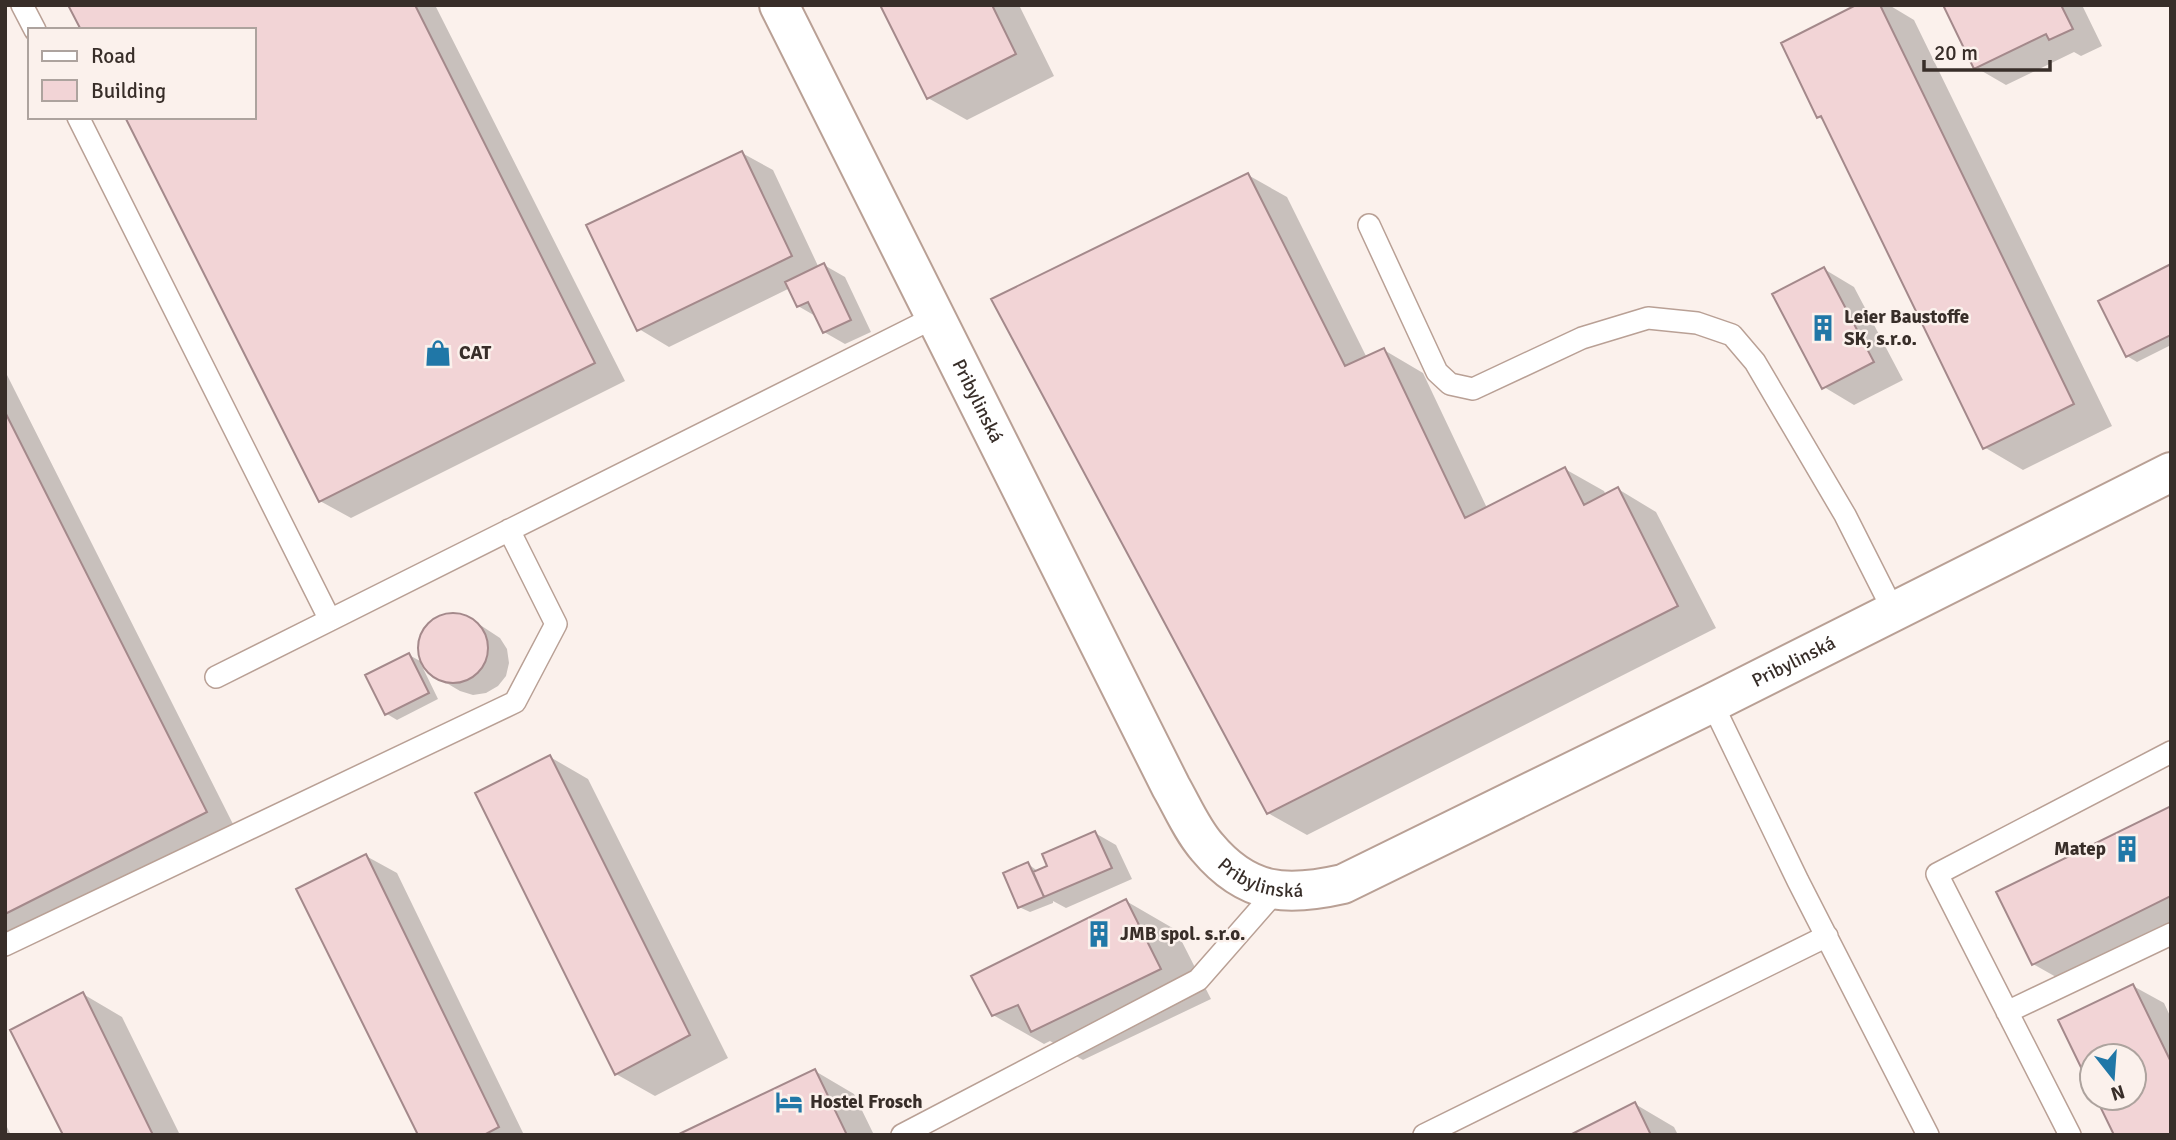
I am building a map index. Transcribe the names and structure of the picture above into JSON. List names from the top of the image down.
{
  "streets": {
    "street": ["Pribylinská"]
  },
  "places": {
    "building": ["Leier Baustoffe SK, s.r.o.", "Matep", "JMB spol. s.r.o."],
    "shop": ["CAT"],
    "hotel": ["Hostel Frosch"]
  },
  "legend": ["Road", "Building"],
  "scale_bar": "20 m",
  "north": "bottom"
}
